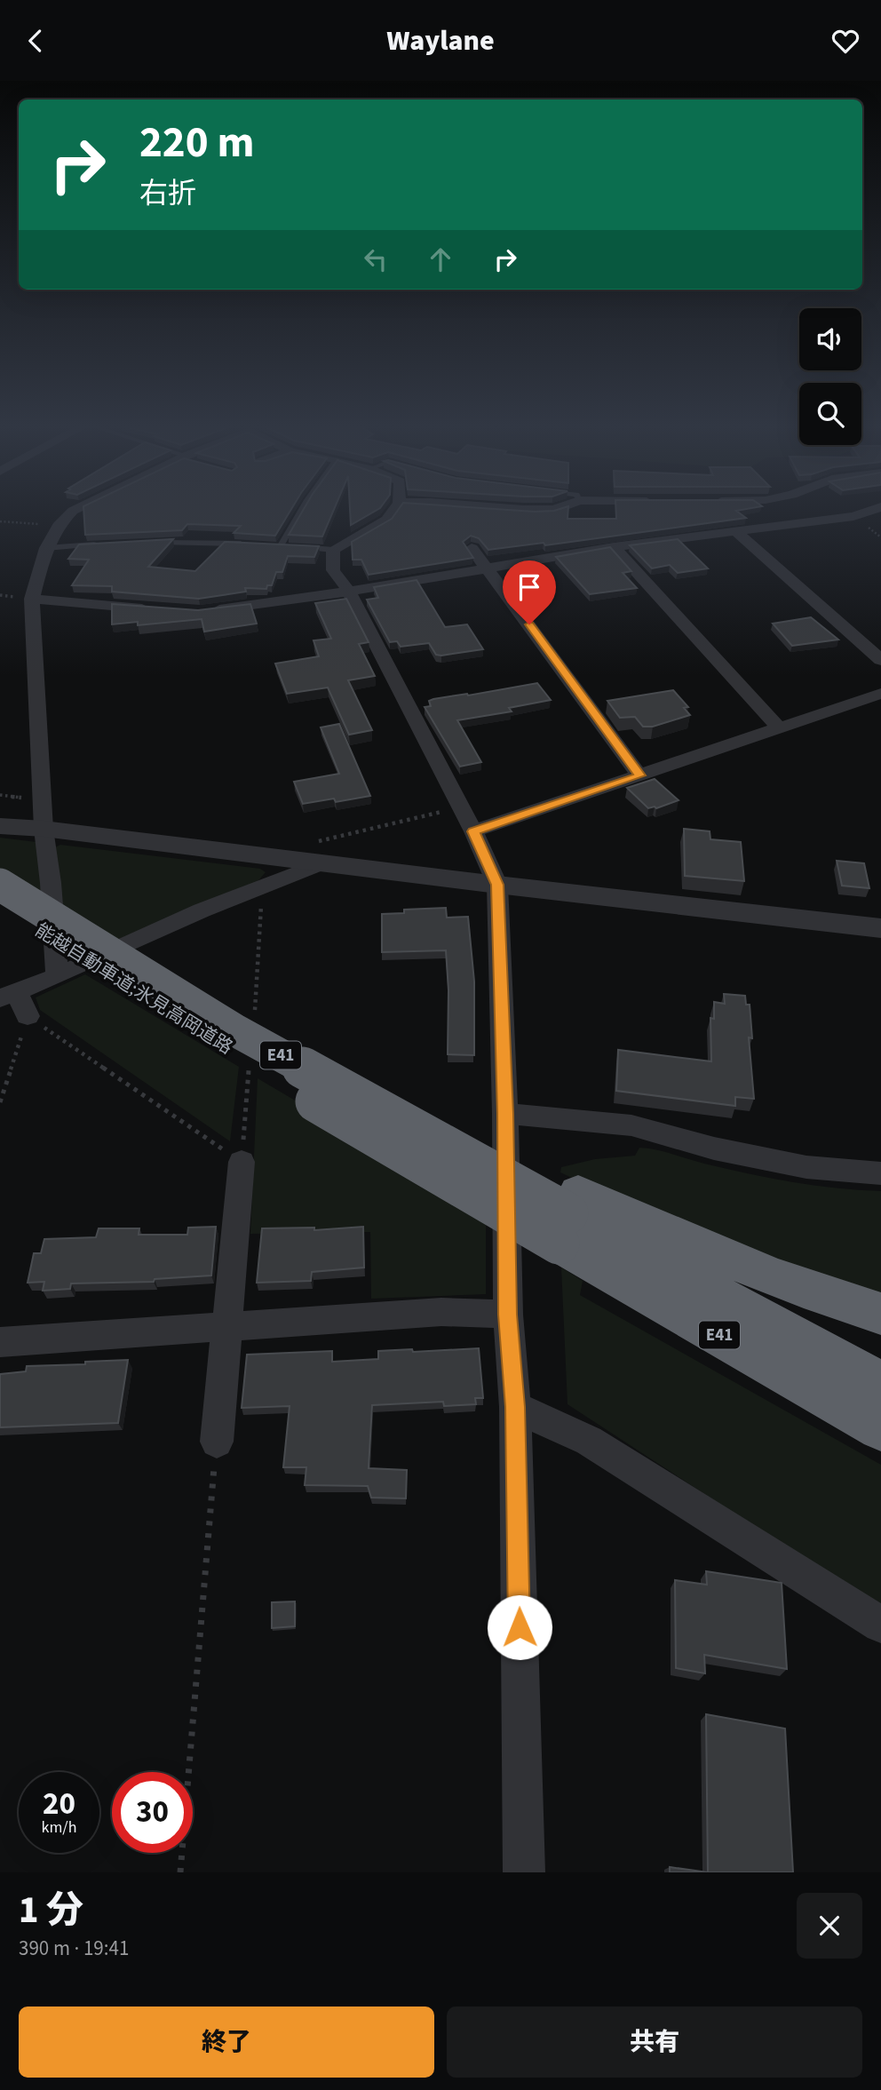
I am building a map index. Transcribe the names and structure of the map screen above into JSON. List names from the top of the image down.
{
  "streets": {
    "highway": ["能越自動車道;氷見高岡道路", "E41"]
  },
  "page": {
    "header": "Waylane",
    "turn": ["220 m", "右折"],
    "speed": "20 km/h",
    "limit": "30",
    "heading": ["1 分", "390 m · 19:41"],
    "buttons": ["終了", "共有"]
  }
}
